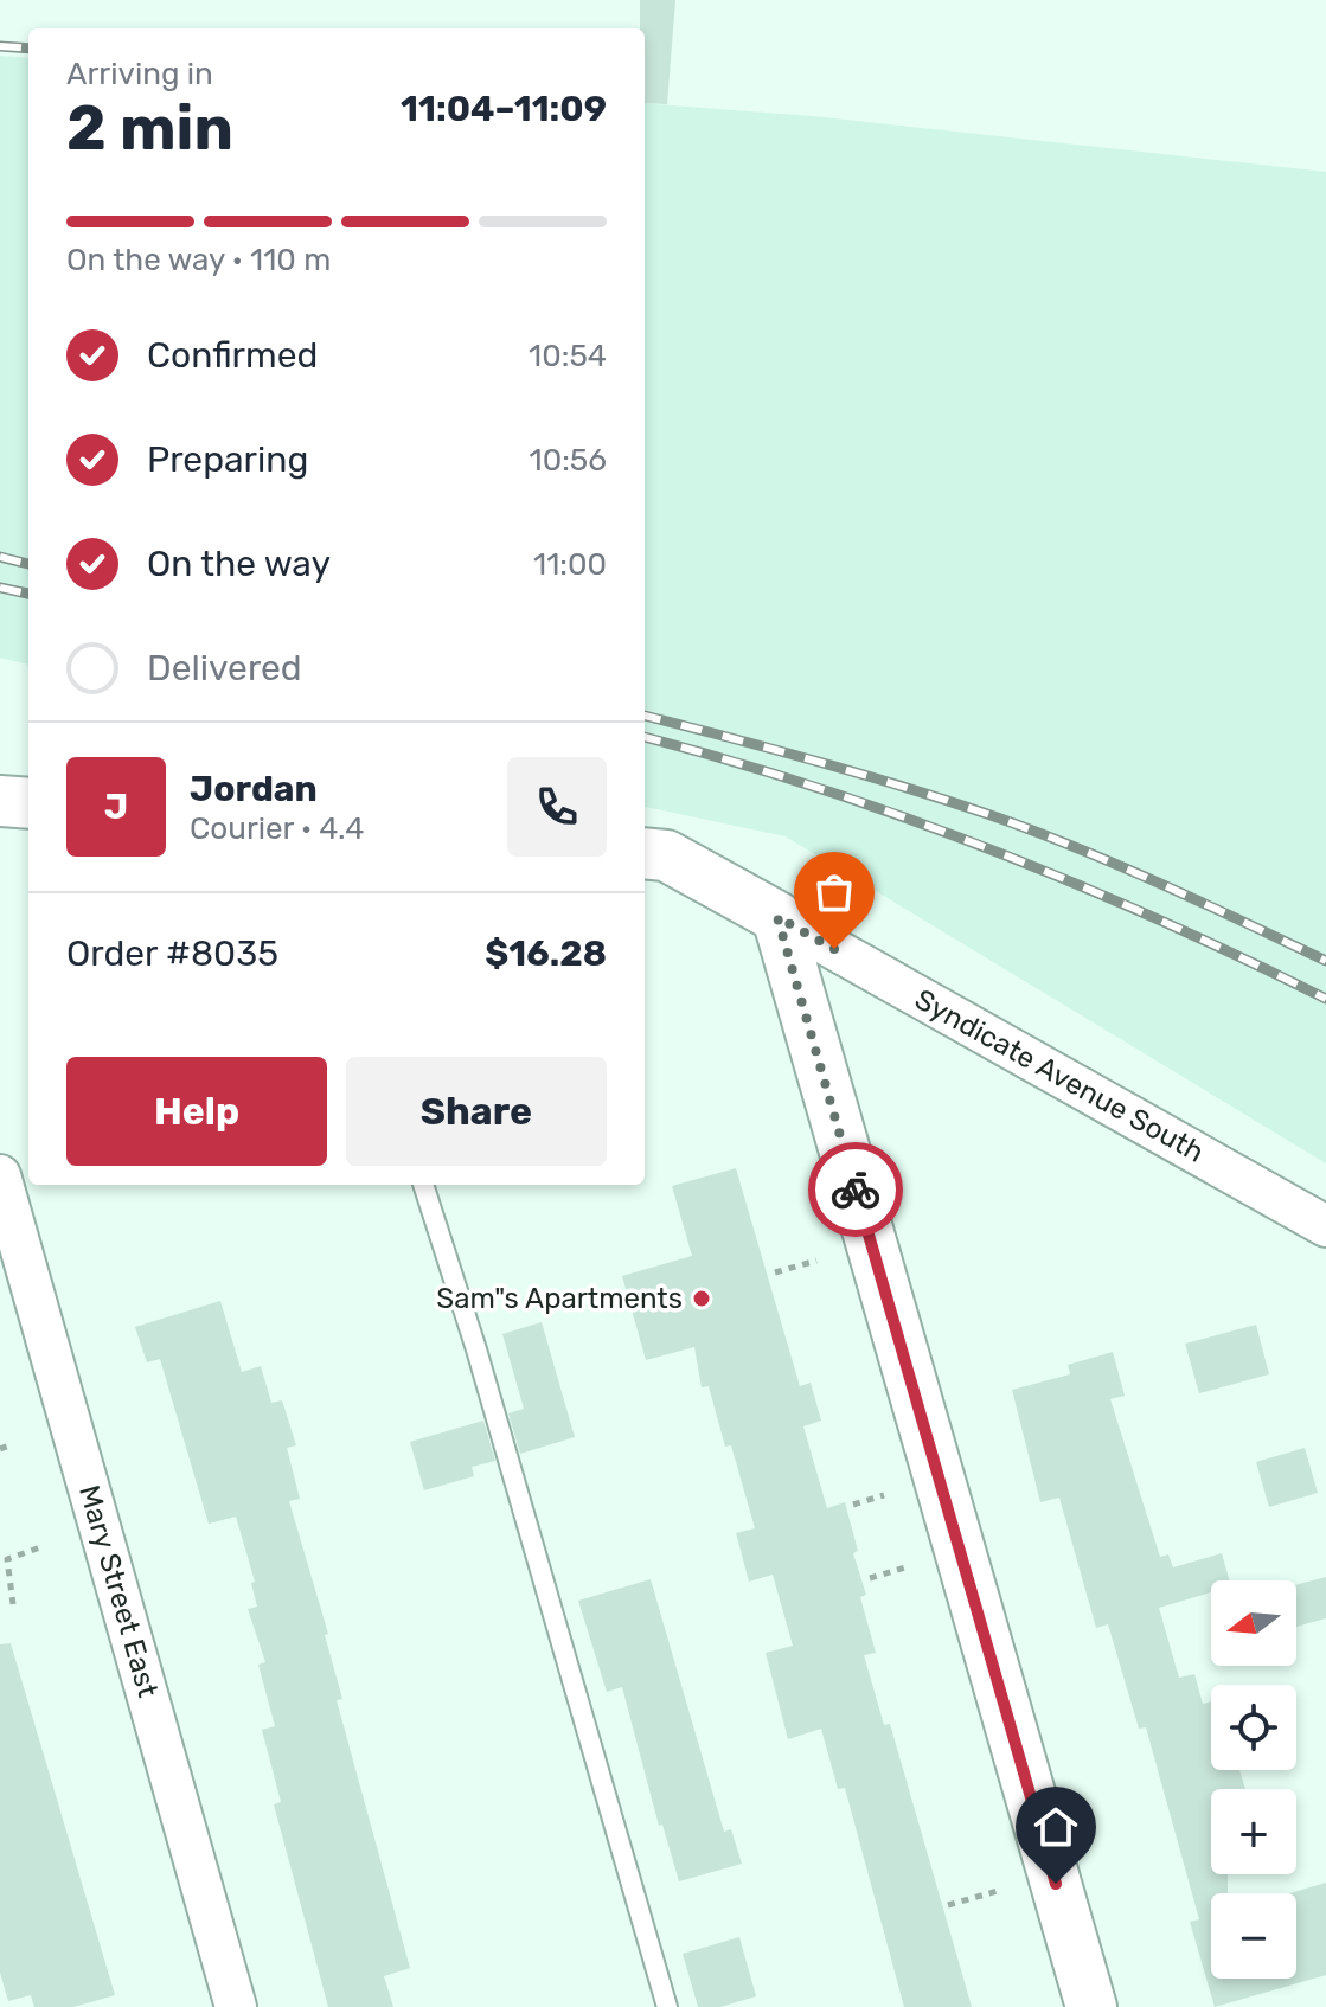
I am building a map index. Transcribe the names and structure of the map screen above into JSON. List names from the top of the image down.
{
  "streets": {
    "street": ["Syndicate Avenue South", "Mary Street East"]
  },
  "places": ["Sam\"s Apartments"],
  "north": "left",
  "page": {
    "heading": ["2 min", "Arriving in", "11:04–11:09"],
    "panel": [
      "Jordan",
      "Courier · 4.4",
      "Order #8035",
      "$16.28"
    ],
    "bar": "On the way · 110 m",
    "list": [
      ["Confirmed", "10:54"],
      ["Preparing", "10:56"],
      ["On the way", "11:00"],
      "Delivered"
    ],
    "round": "J",
    "buttons": ["Help", "Share"],
    "map_buttons": ["+", "−"]
  }
}
